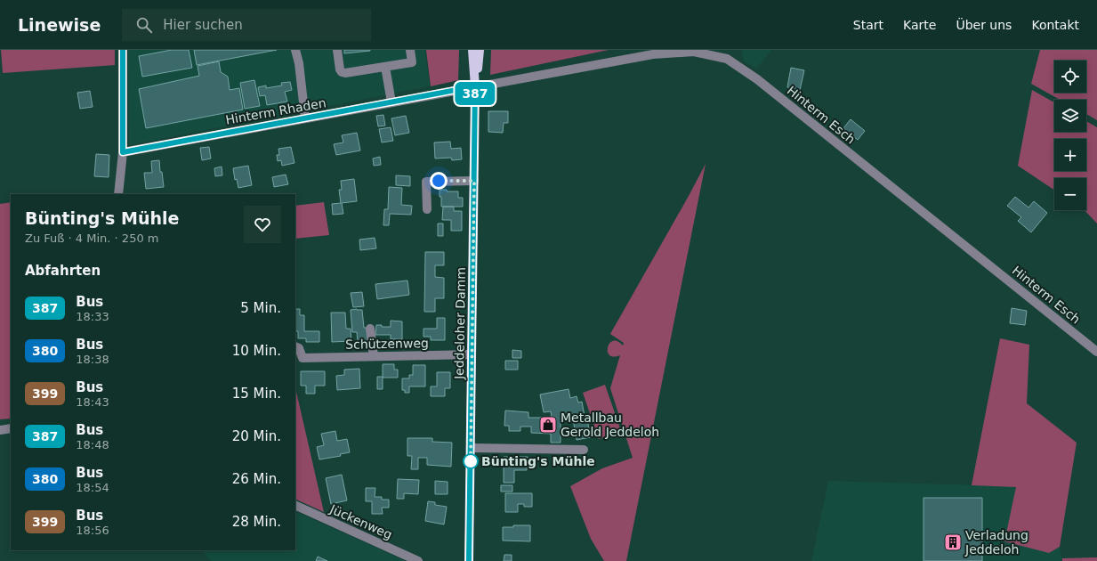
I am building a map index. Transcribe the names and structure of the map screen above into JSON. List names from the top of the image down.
{
  "streets": {
    "main road": ["Jeddeloher Damm"],
    "street": [
      "Hinterm Rhaden",
      "Hinterm Esch",
      "Schützenweg",
      "Jückenweg"
    ]
  },
  "crossings": [
    ["Hinterm Rhaden", "Hinterm Esch"],
    ["Hinterm Rhaden", "Jeddeloher Damm"],
    ["Hinterm Esch", "Jeddeloher Damm"],
    ["Jeddeloher Damm", "Schützenweg"]
  ],
  "places": {
    "shop": ["Metallbau Gerold Jeddeloh"],
    "other": ["Bünting's Mühle"],
    "building": ["Verladung Jeddeloh"]
  },
  "lines": ["bus line 387"],
  "page": {
    "header": "Linewise",
    "search": "Hier suchen",
    "nav": [
      "Start",
      "Karte",
      "Über uns",
      "Kontakt"
    ],
    "on_map": "387",
    "map_buttons": ["+", "−"],
    "heading": [
      ["Bünting's Mühle", "Zu Fuß · 4 Min. · 250 m"],
      "Abfahrten"
    ],
    "list": [
      {
        "mark": "387",
        "name": "Bus",
        "note": "18:33",
        "value": "5 Min."
      },
      {
        "mark": "380",
        "name": "Bus",
        "note": "18:38",
        "value": "10 Min."
      },
      {
        "mark": "399",
        "name": "Bus",
        "note": "18:43",
        "value": "15 Min."
      },
      {
        "mark": "387",
        "name": "Bus",
        "note": "18:48",
        "value": "20 Min."
      },
      {
        "mark": "380",
        "name": "Bus",
        "note": "18:54",
        "value": "26 Min."
      },
      {
        "mark": "399",
        "name": "Bus",
        "note": "18:56",
        "value": "28 Min."
      }
    ]
  }
}
